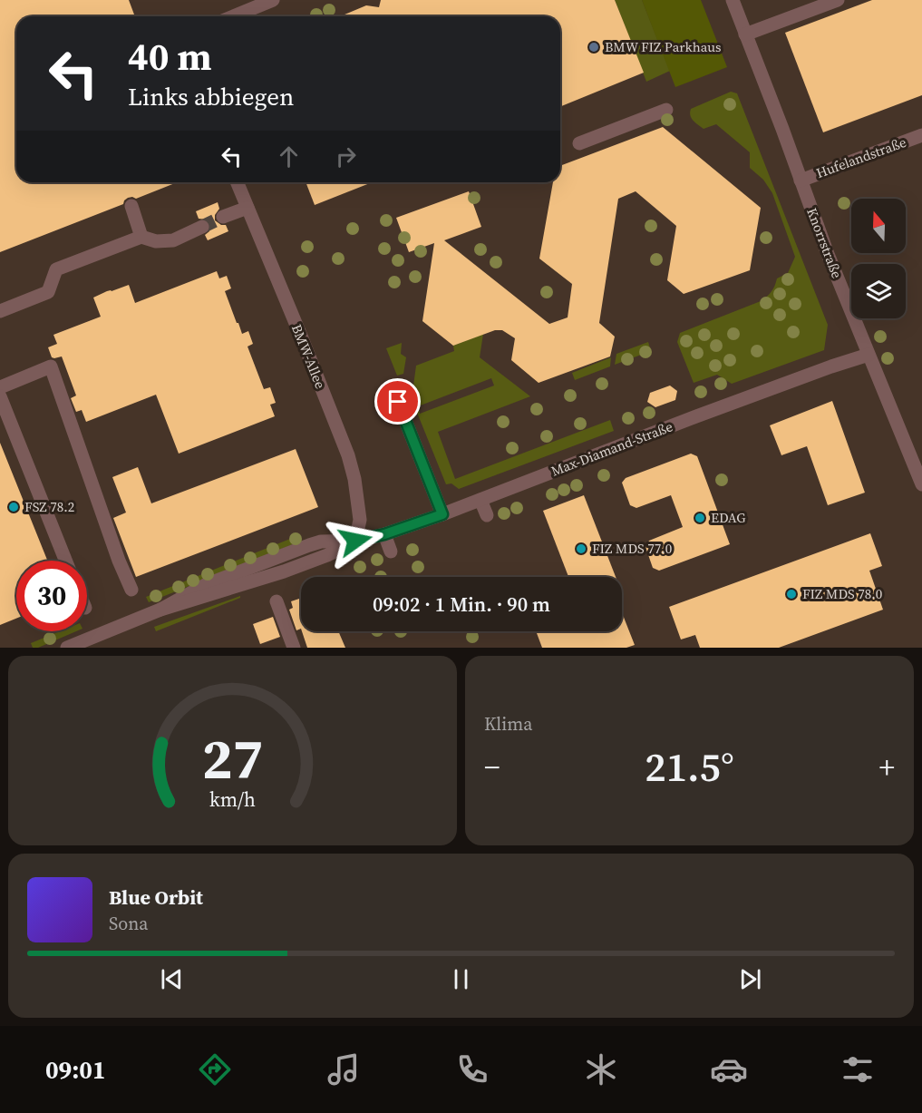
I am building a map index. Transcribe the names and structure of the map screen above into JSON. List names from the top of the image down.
{
  "streets": {
    "street": [
      "Hufelandstraße",
      "Knorrstraße",
      "BMW-Allee",
      "Max-Diamand-Straße"
    ]
  },
  "crossings": [
    ["Hufelandstraße", "Knorrstraße"],
    ["Knorrstraße", "Max-Diamand-Straße"],
    ["BMW-Allee", "Max-Diamand-Straße"]
  ],
  "places": [
    "BMW FIZ Parkhaus",
    "FSZ 78.2",
    "EDAG",
    "FIZ MDS 77.0",
    "FIZ MDS 78.0"
  ],
  "north": "top",
  "page": {
    "turn": ["40 m", "Links abbiegen"],
    "limit": "30",
    "trip": "09:02 · 1 Min. · 90 m",
    "tile": "Klima",
    "heat": ["−", "21.5°", "+"],
    "song": ["Blue Orbit", "Sona"],
    "tabs": "09:01",
    "gauge": ["27", "km/h"]
  }
}
